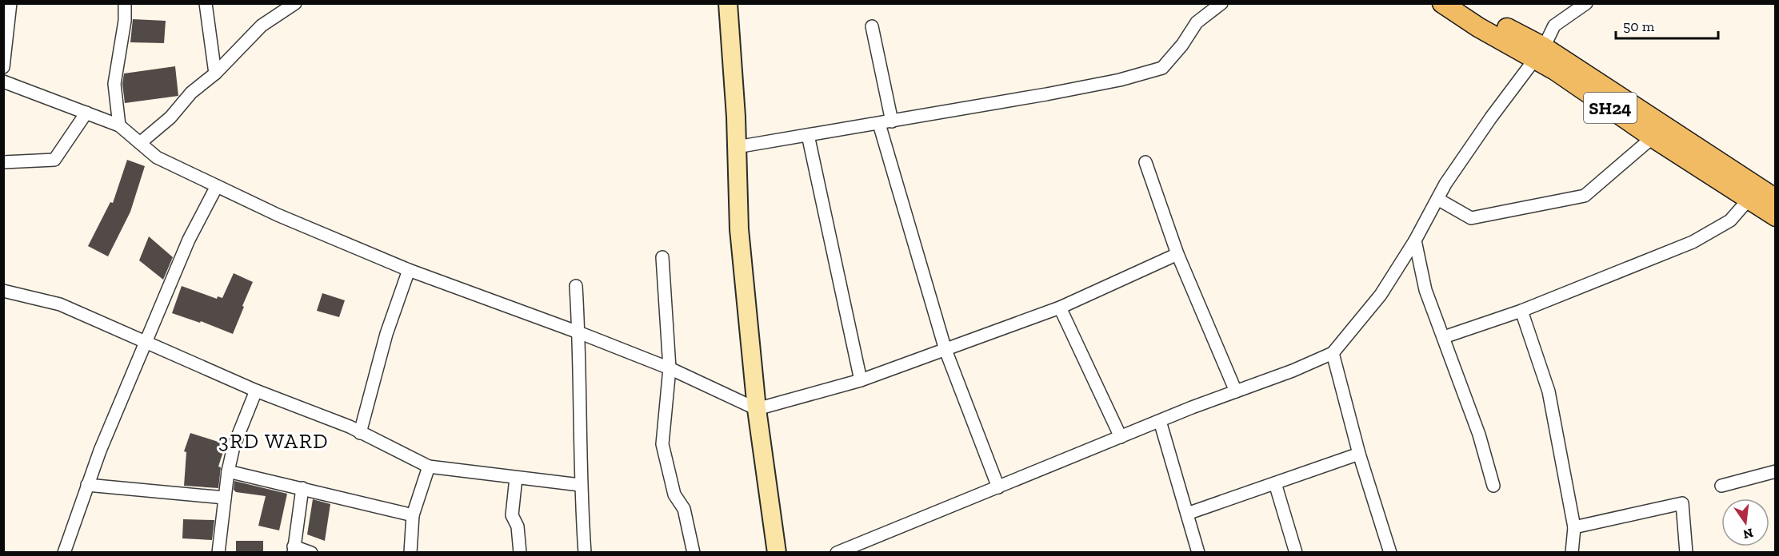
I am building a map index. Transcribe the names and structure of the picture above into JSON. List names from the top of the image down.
{
  "streets": {
    "main road": ["SH24"]
  },
  "districts": ["3RD WARD"],
  "scale_bar": "50 m",
  "north": "bottom"
}
